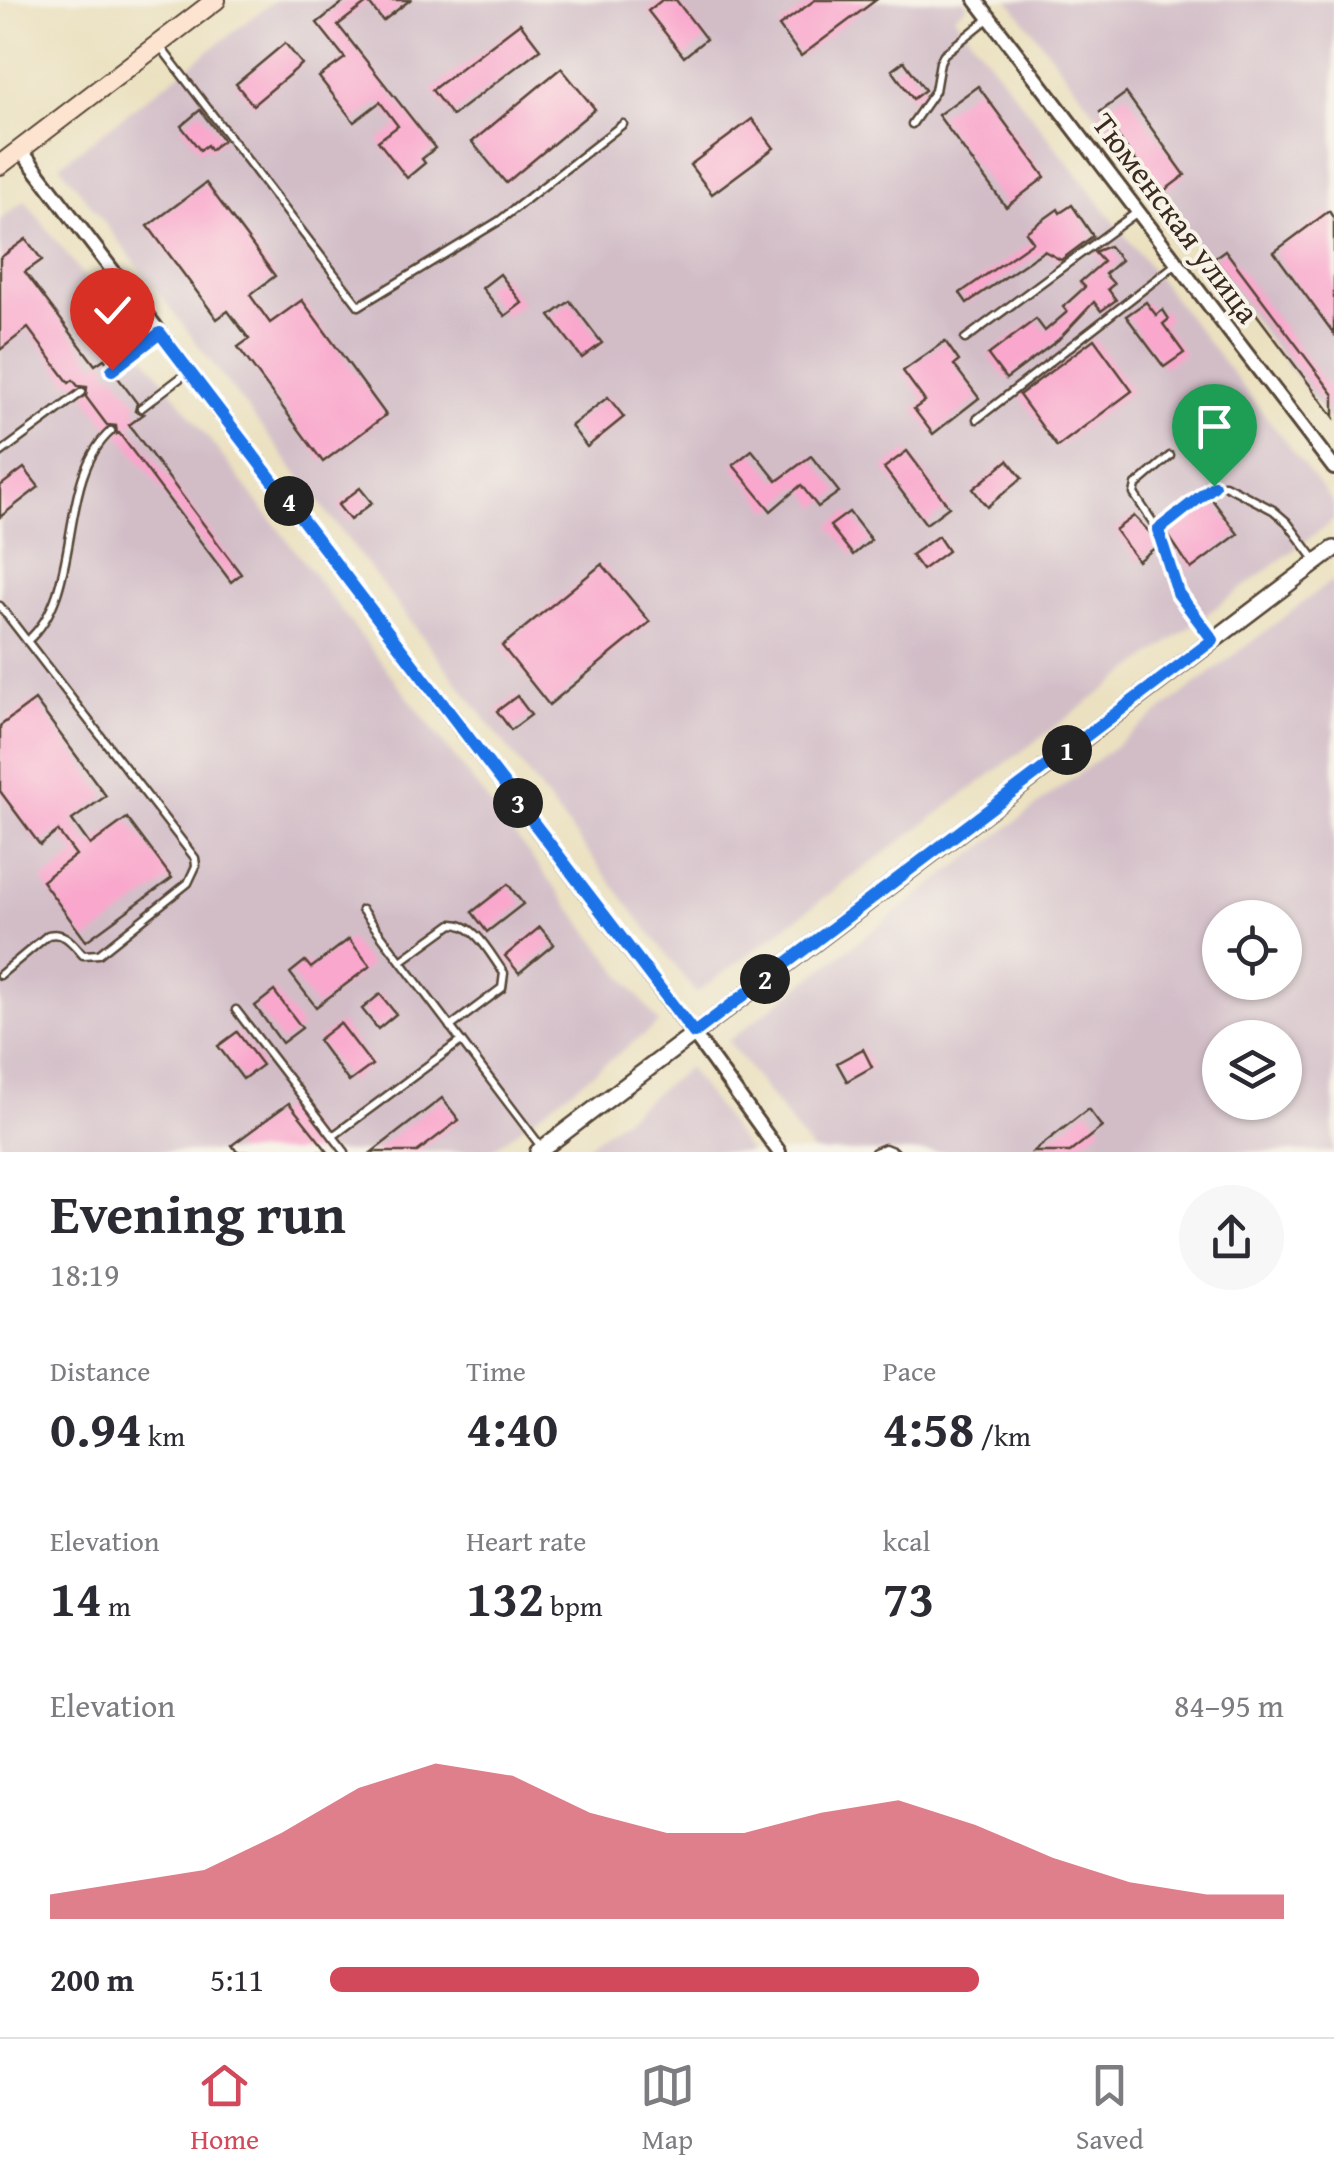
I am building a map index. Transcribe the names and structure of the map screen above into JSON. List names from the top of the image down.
{
  "streets": {
    "street": ["Тюменская улица"]
  },
  "page": {
    "pins": [
      "4",
      "1",
      "3",
      "2"
    ],
    "heading": ["Evening run", "18:19"],
    "stats": [
      ["Distance", "0.94 km"],
      ["Time", "4:40"],
      ["Pace", "4:58 /km"],
      ["Elevation", "14 m"],
      ["Heart rate", "132 bpm"],
      ["kcal", "73"]
    ],
    "chart": ["Elevation", "84–95 m"],
    "list": [
      {
        "name": "200 m",
        "note": "5:11"
      }
    ],
    "tabs": ["Home", "Map", "Saved"]
  }
}
